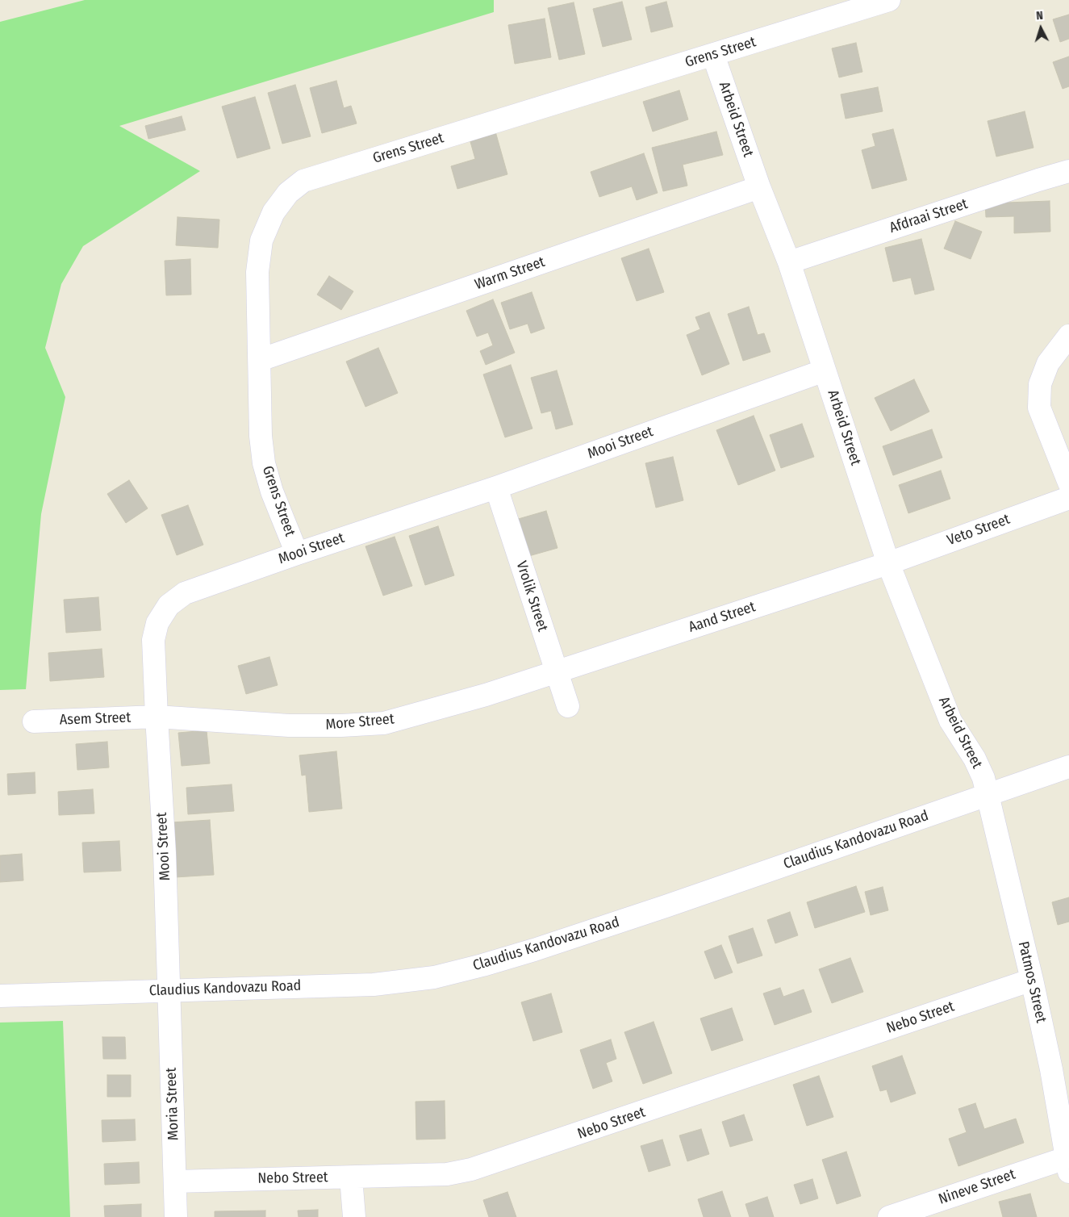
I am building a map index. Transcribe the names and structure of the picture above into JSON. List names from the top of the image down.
{
  "streets": {
    "street": [
      "Grens Street",
      "Arbeid Street",
      "Afdraai Street",
      "Warm Street",
      "Mooi Street",
      "Veto Street",
      "Vrolik Street",
      "Aand Street",
      "Asem Street",
      "More Street",
      "Claudius Kandovazu Road",
      "Patmos Street",
      "Nebo Street",
      "Moria Street",
      "Nineve Street"
    ]
  },
  "crossings": [
    ["Grens Street", "Arbeid Street"],
    ["Grens Street", "Warm Street"],
    ["Grens Street", "Mooi Street"],
    ["Arbeid Street", "Afdraai Street"],
    ["Arbeid Street", "Warm Street"],
    ["Arbeid Street", "Mooi Street"],
    ["Arbeid Street", "Veto Street"],
    ["Arbeid Street", "Aand Street"],
    ["Arbeid Street", "Claudius Kandovazu Road"],
    ["Arbeid Street", "Patmos Street"],
    ["Mooi Street", "Vrolik Street"],
    ["Mooi Street", "Asem Street"],
    ["Mooi Street", "More Street"],
    ["Mooi Street", "Claudius Kandovazu Road"],
    ["Mooi Street", "Moria Street"],
    ["Veto Street", "Aand Street"],
    ["Vrolik Street", "Aand Street"],
    ["Vrolik Street", "More Street"],
    ["Aand Street", "More Street"],
    ["Asem Street", "More Street"],
    ["Claudius Kandovazu Road", "Patmos Street"],
    ["Claudius Kandovazu Road", "Moria Street"],
    ["Patmos Street", "Nebo Street"],
    ["Patmos Street", "Nineve Street"],
    ["Nebo Street", "Moria Street"]
  ],
  "north": "top"
}
